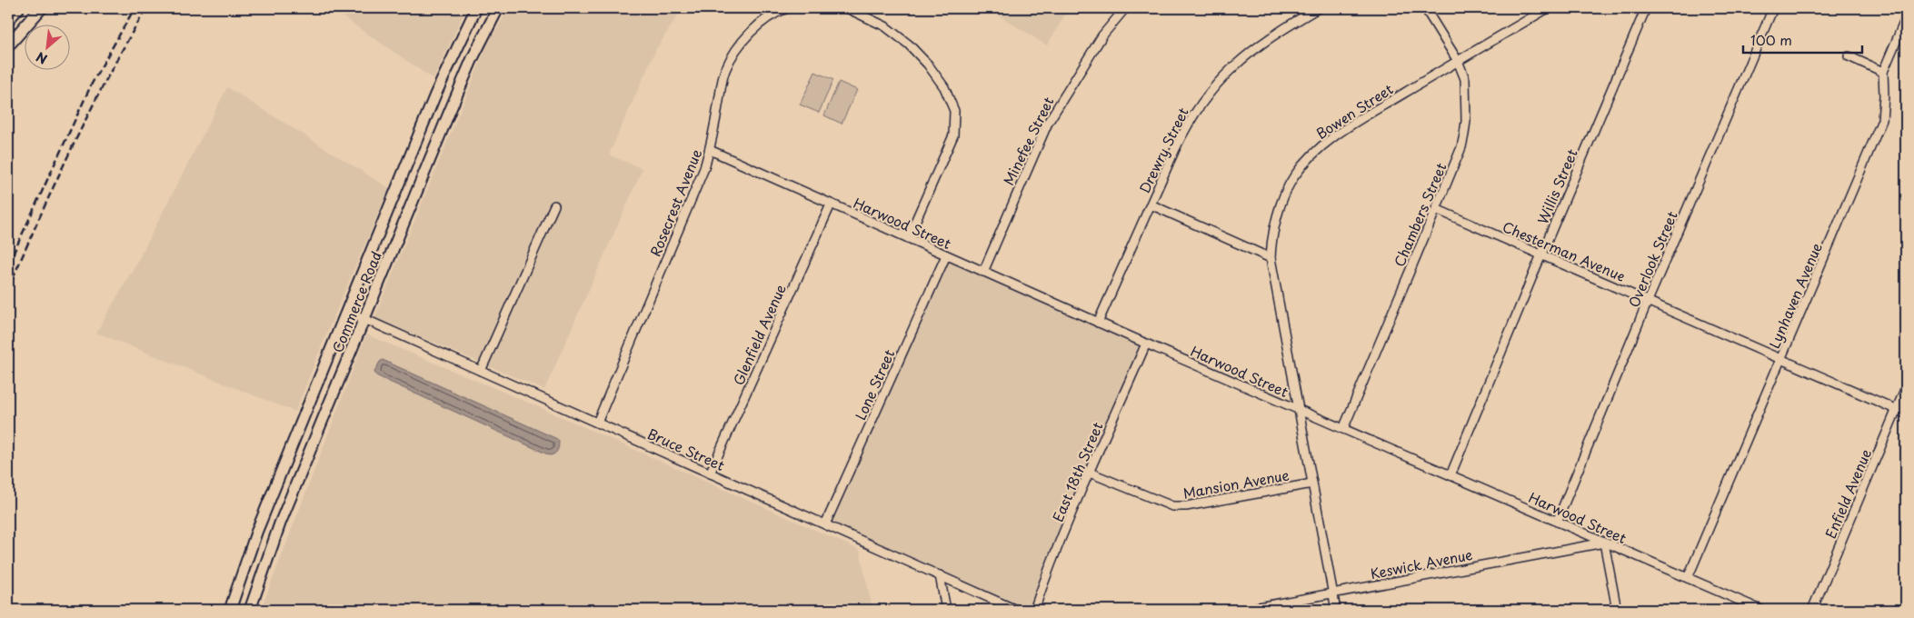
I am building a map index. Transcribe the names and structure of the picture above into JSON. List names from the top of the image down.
{
  "streets": {
    "main road": ["Commerce Road"],
    "street": [
      "Bowen Street",
      "Minefee Street",
      "Drewry Street",
      "Willis Street",
      "Rosecrest Avenue",
      "Chambers Street",
      "Harwood Street",
      "Chesterman Avenue",
      "Overlook Street",
      "Lynhaven Avenue",
      "Glenfield Avenue",
      "Lone Street",
      "Bruce Street",
      "East 18th Street",
      "Mansion Avenue",
      "Enfield Avenue",
      "Keswick Avenue"
    ]
  },
  "crossings": [
    ["Bowen Street", "Chambers Street"],
    ["Bowen Street", "Harwood Street"],
    ["Bowen Street", "Mansion Avenue"],
    ["Bowen Street", "Keswick Avenue"],
    ["Minefee Street", "Harwood Street"],
    ["Drewry Street", "Harwood Street"],
    ["Willis Street", "Harwood Street"],
    ["Willis Street", "Chesterman Avenue"],
    ["Rosecrest Avenue", "Harwood Street"],
    ["Rosecrest Avenue", "Bruce Street"],
    ["Chambers Street", "Harwood Street"],
    ["Chambers Street", "Chesterman Avenue"],
    ["Harwood Street", "Overlook Street"],
    ["Harwood Street", "Lynhaven Avenue"],
    ["Harwood Street", "Glenfield Avenue"],
    ["Harwood Street", "Lone Street"],
    ["Harwood Street", "East 18th Street"],
    ["Harwood Street", "Keswick Avenue"],
    ["Chesterman Avenue", "Overlook Street"],
    ["Chesterman Avenue", "Lynhaven Avenue"],
    ["Chesterman Avenue", "Enfield Avenue"],
    ["Commerce Road", "Bruce Street"],
    ["Glenfield Avenue", "Bruce Street"],
    ["Lone Street", "Bruce Street"],
    ["East 18th Street", "Mansion Avenue"]
  ],
  "scale_bar": "100 m",
  "north": "bottom left"
}
